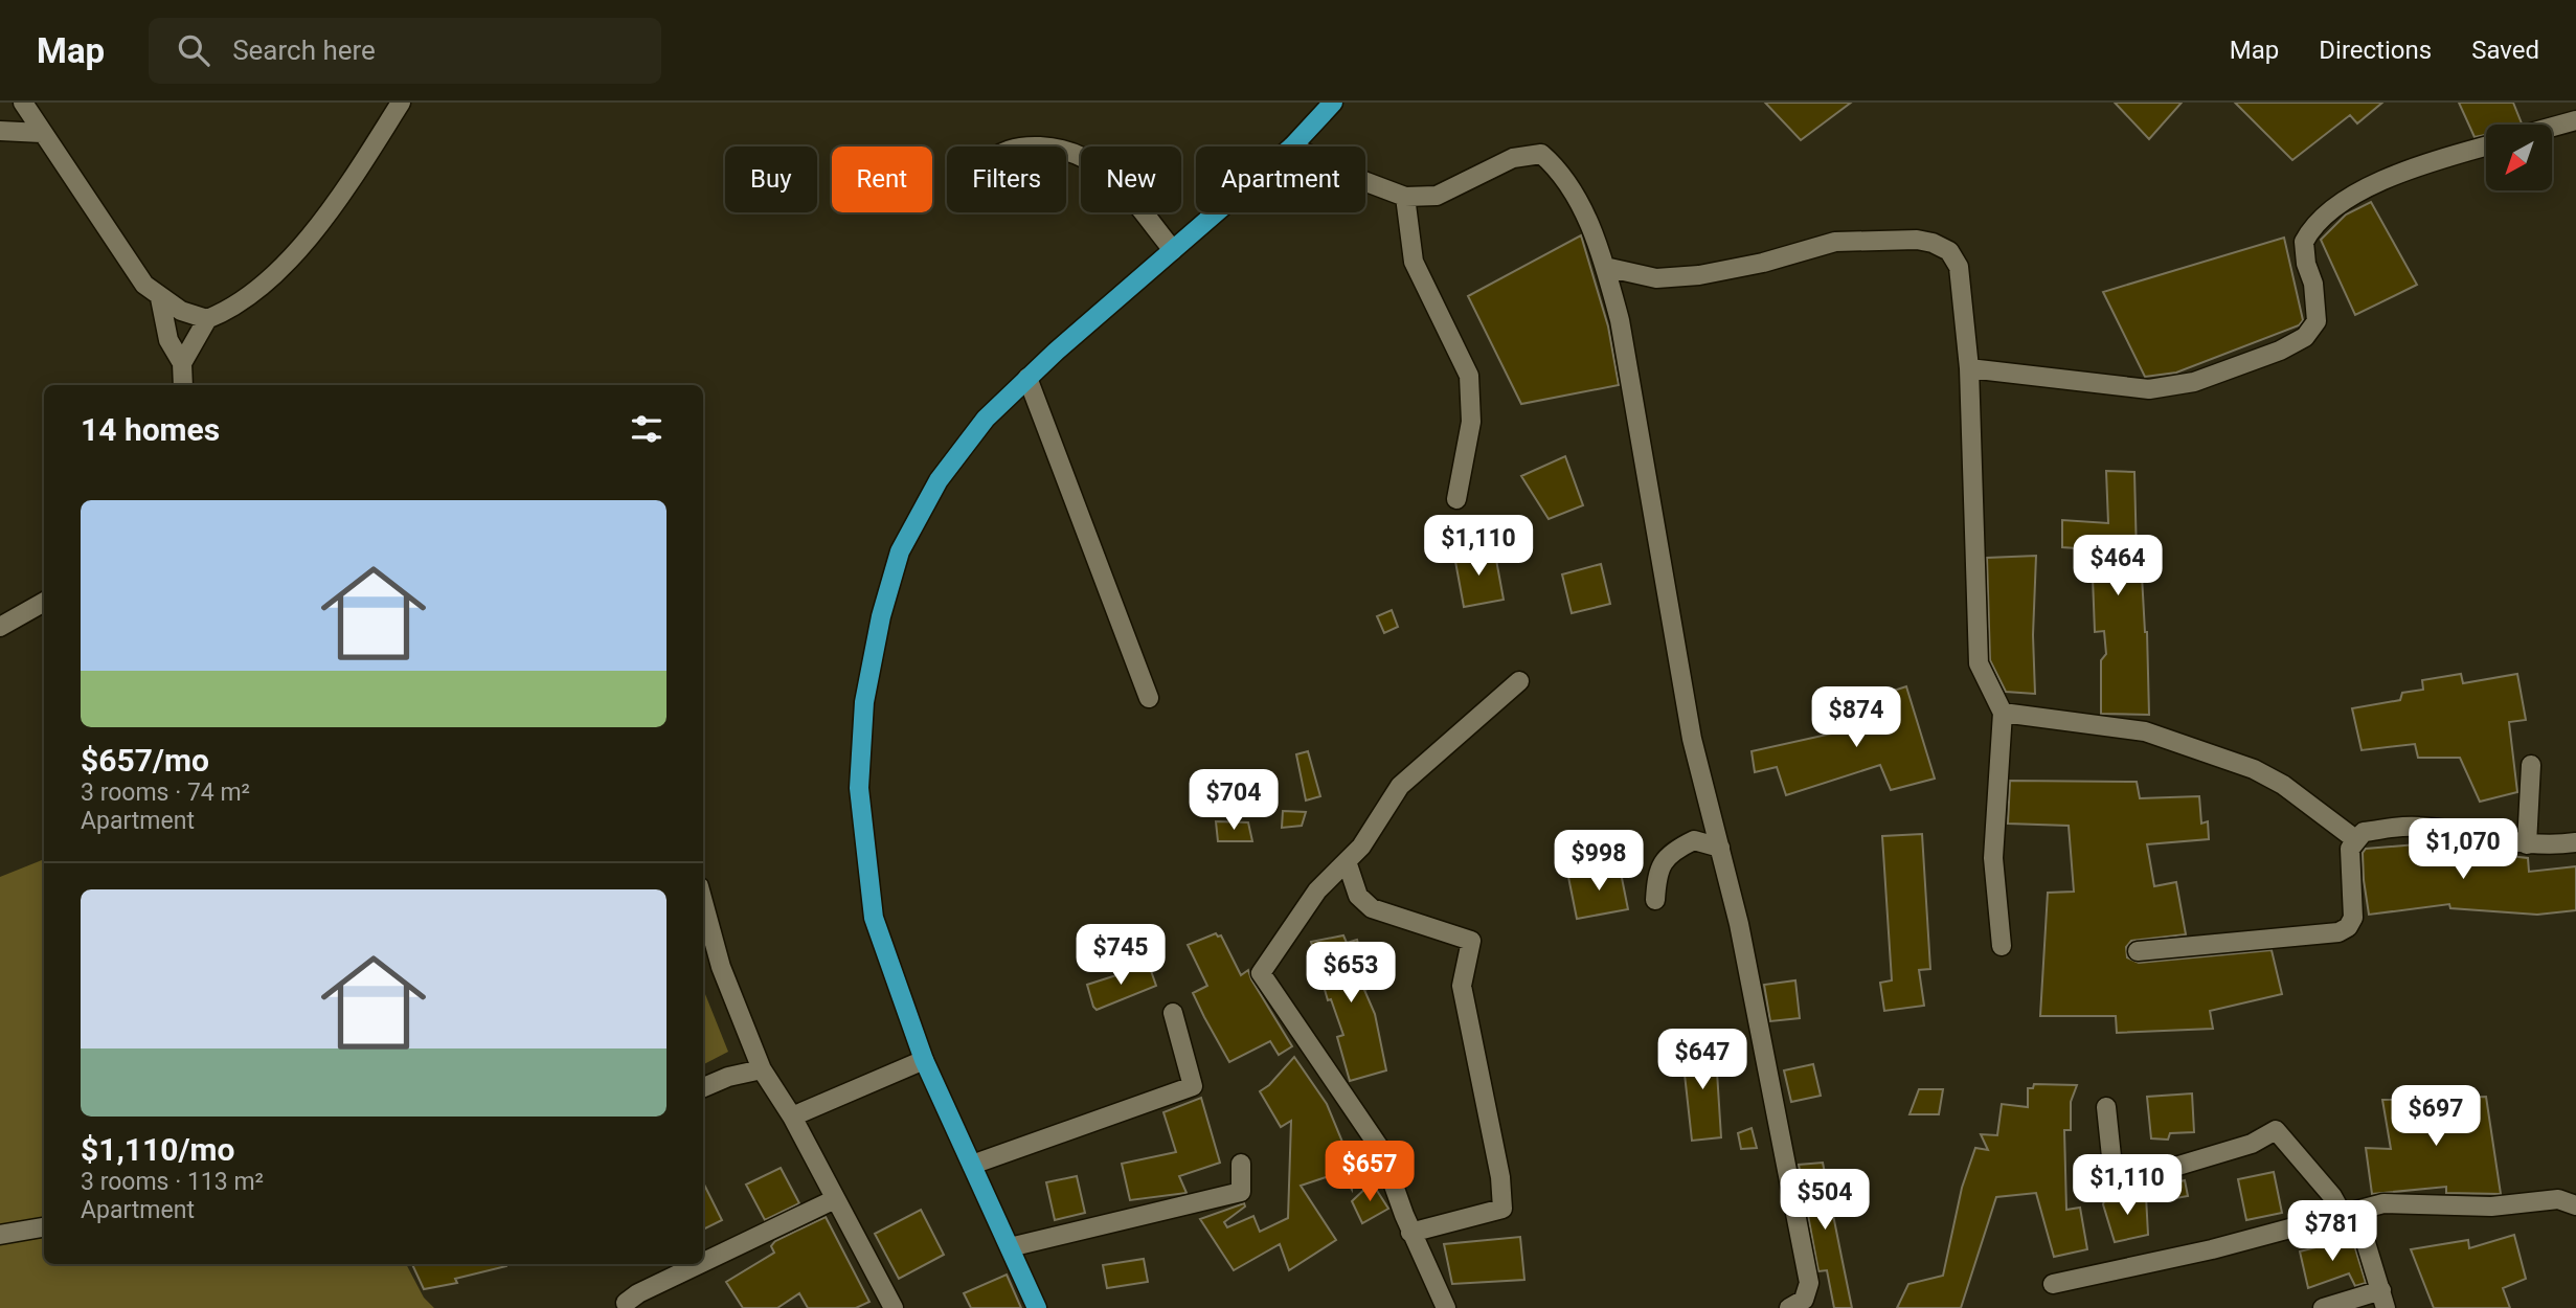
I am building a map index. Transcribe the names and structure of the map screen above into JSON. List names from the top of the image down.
{
  "north": "bottom left",
  "page": {
    "header": "Map",
    "search": "Search here",
    "nav": ["Map", "Directions", "Saved"],
    "chip": [
      "Buy",
      "Rent",
      "Filters",
      "New",
      "Apartment"
    ],
    "heading": "14 homes",
    "list": [
      {
        "name": "$657/mo",
        "note": "3 rooms · 74 m² · Apartment"
      },
      {
        "name": "$1,110/mo",
        "note": "3 rooms · 113 m² · Apartment"
      }
    ],
    "price": [
      "$1,110",
      "$464",
      "$874",
      "$704",
      "$1,070",
      "$998",
      "$745",
      "$653",
      "$647",
      "$697",
      "$657",
      "$1,110",
      "$504",
      "$781"
    ]
  }
}
